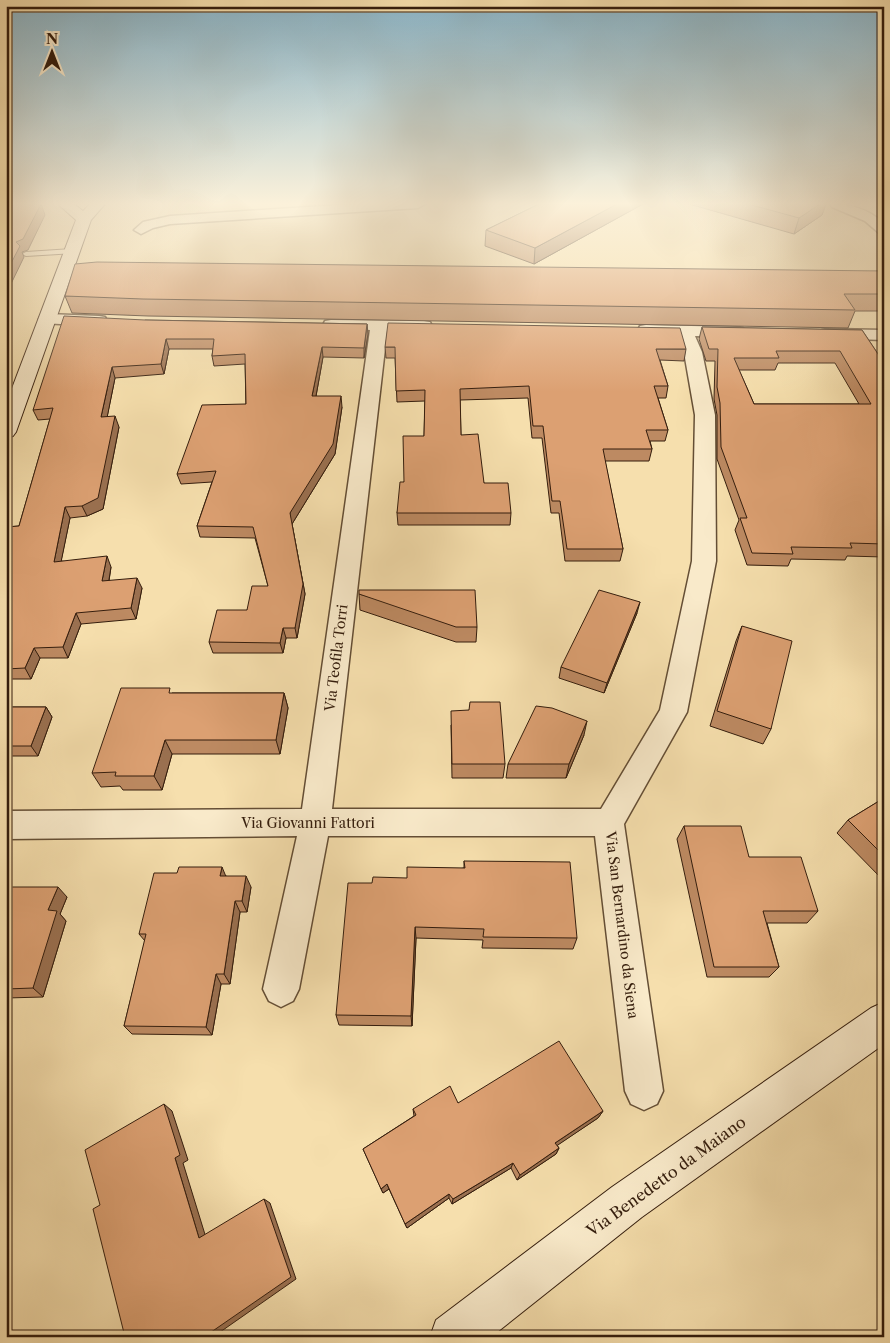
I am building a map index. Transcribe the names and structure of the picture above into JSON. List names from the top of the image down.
{
  "streets": {
    "main road": ["Via Benedetto da Maiano"],
    "street": ["Via Teofila Torri", "Via Giovanni Fattori", "Via San Bernardino da Siena"]
  },
  "crossings": [
    ["Via Teofila Torri", "Via Giovanni Fattori"],
    ["Via Giovanni Fattori", "Via San Bernardino da Siena"]
  ],
  "north": "top"
}
